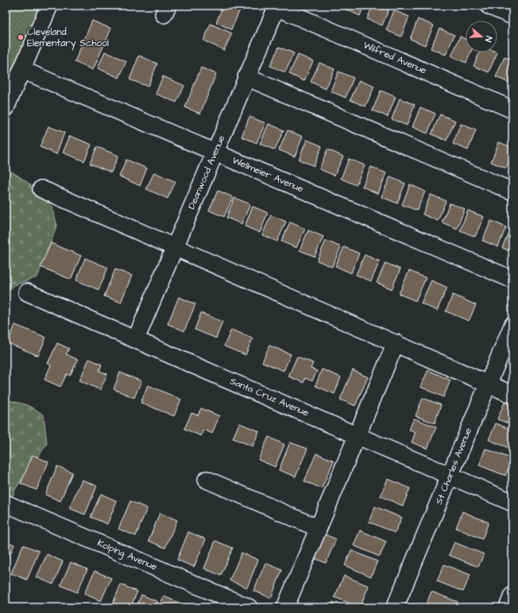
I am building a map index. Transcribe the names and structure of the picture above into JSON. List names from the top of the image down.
{
  "streets": {
    "street": [
      "Wilfred Avenue",
      "Deanwood Avenue",
      "Wellmeier Avenue",
      "Santa Cruz Avenue",
      "St Charles Avenue",
      "Kolping Avenue"
    ]
  },
  "crossings": [
    ["Wilfred Avenue", "Deanwood Avenue"],
    ["Deanwood Avenue", "Wellmeier Avenue"],
    ["Deanwood Avenue", "Santa Cruz Avenue"],
    ["Santa Cruz Avenue", "St Charles Avenue"]
  ],
  "places": ["Cleveland Elementary School"],
  "north": "right"
}
